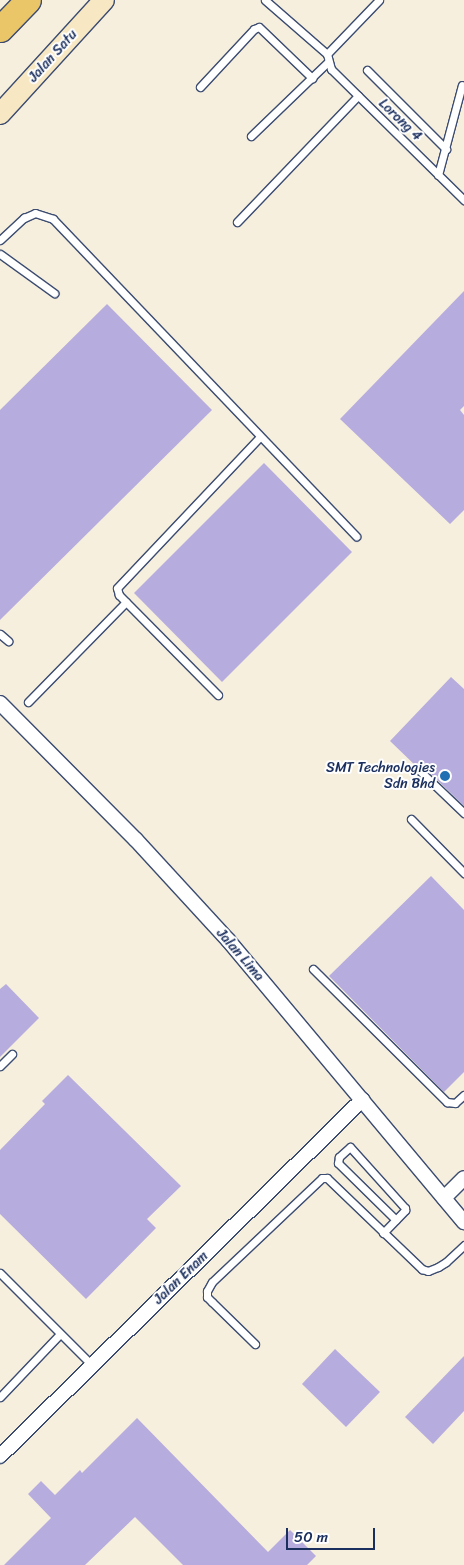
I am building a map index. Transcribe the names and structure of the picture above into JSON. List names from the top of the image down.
{
  "streets": {
    "main road": ["Jalan Satu"],
    "street": ["Jalan Lima", "Jalan Enam"],
    "lane": ["Lorong 4"]
  },
  "crossings": [
    ["Jalan Lima", "Jalan Enam"]
  ],
  "places": ["SMT Technologies Sdn Bhd"],
  "scale_bar": "50 m"
}
